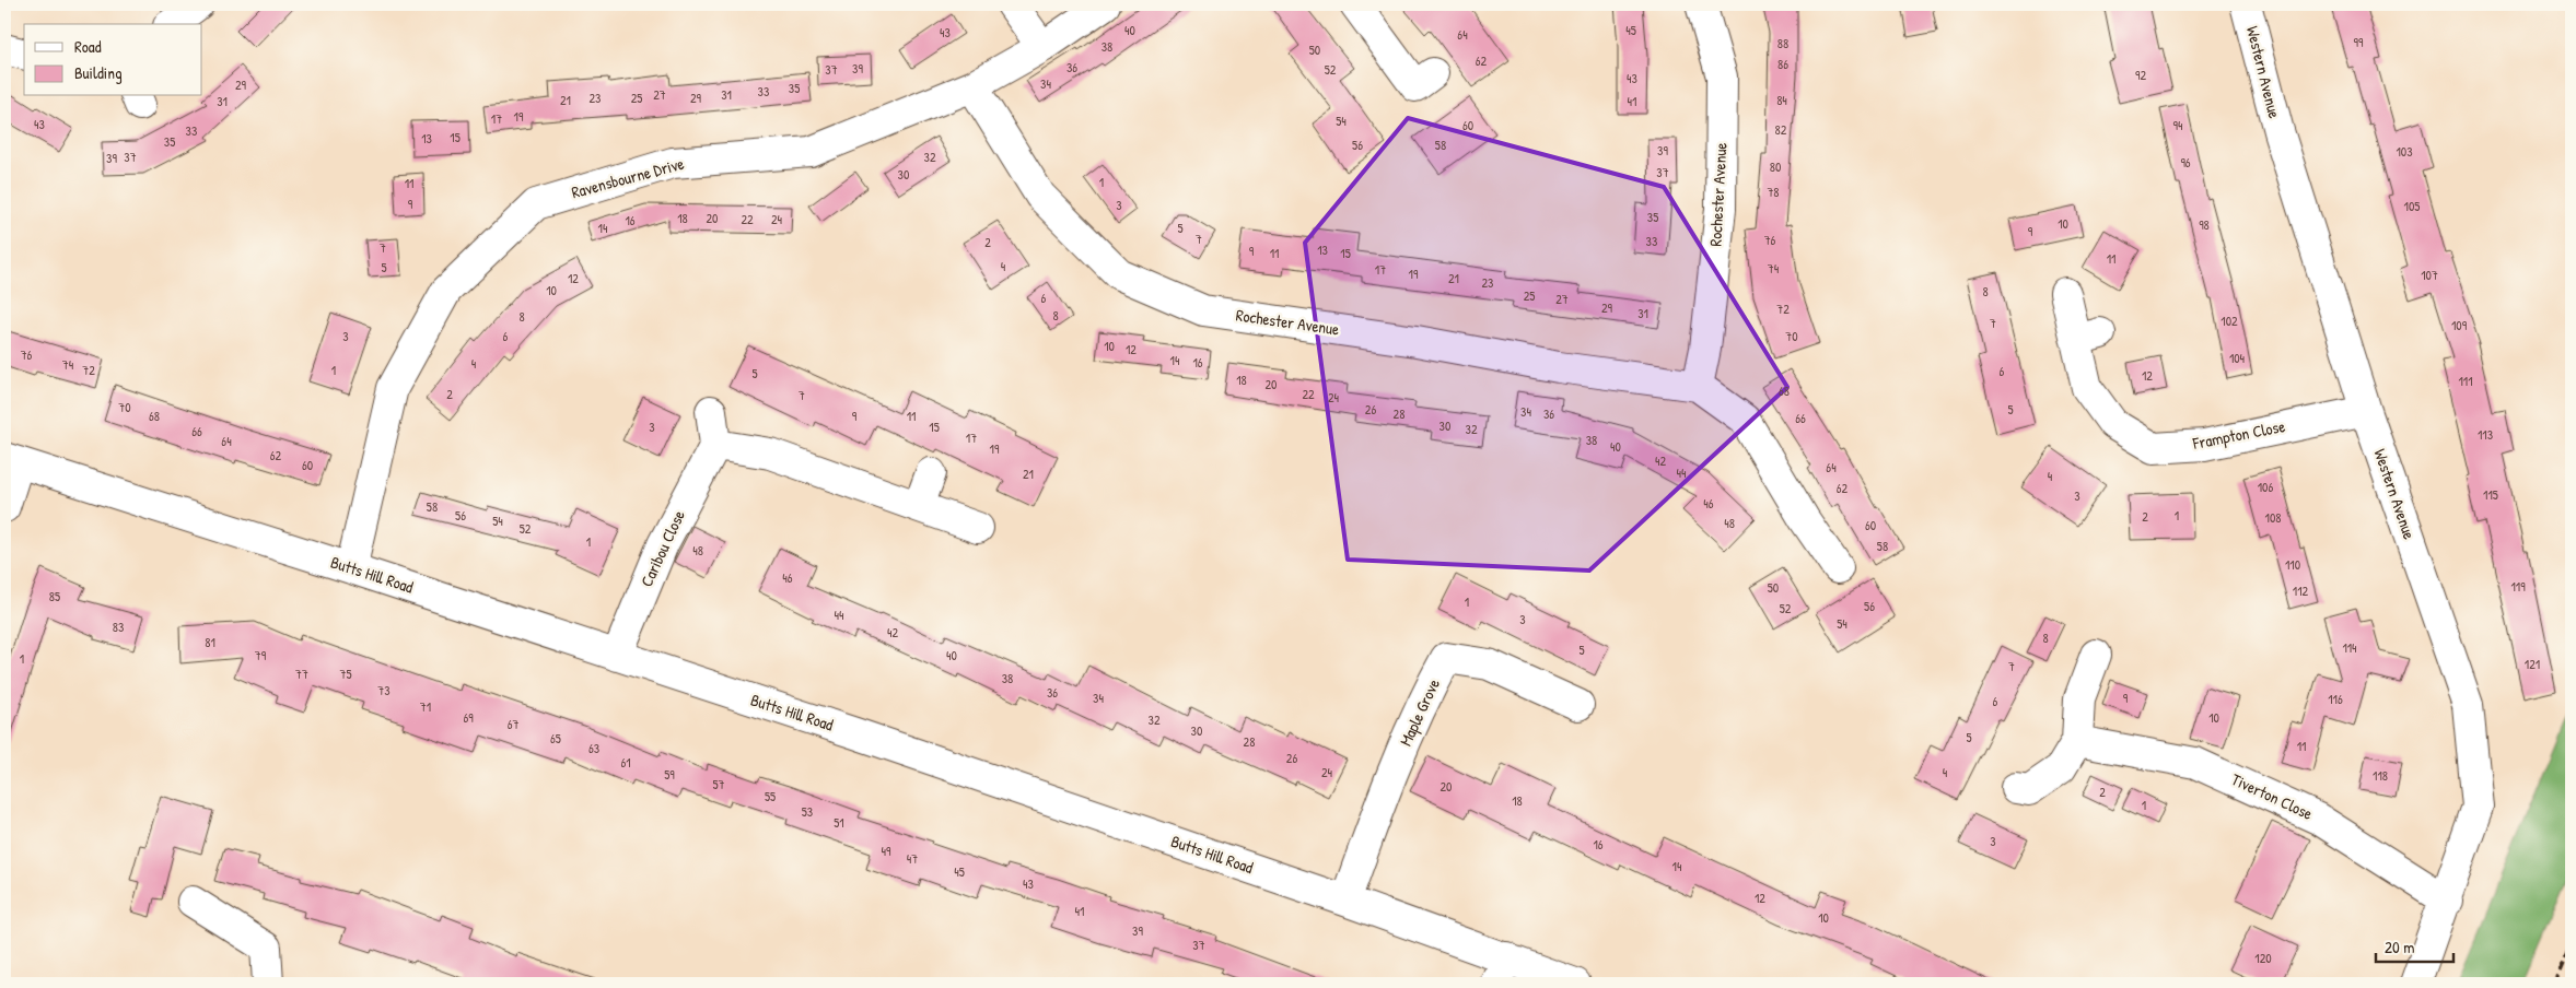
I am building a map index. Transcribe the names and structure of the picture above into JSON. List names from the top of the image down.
{
  "streets": {
    "street": [
      "Western Avenue",
      "Ravensbourne Drive",
      "Rochester Avenue",
      "Frampton Close",
      "Caribou Close",
      "Butts Hill Road",
      "Maple Grove",
      "Tiverton Close"
    ]
  },
  "crossings": [
    ["Western Avenue", "Frampton Close"],
    ["Western Avenue", "Tiverton Close"],
    ["Ravensbourne Drive", "Rochester Avenue"],
    ["Ravensbourne Drive", "Butts Hill Road"],
    ["Caribou Close", "Butts Hill Road"],
    ["Butts Hill Road", "Maple Grove"]
  ],
  "house_numbers": [
    "40",
    "45",
    "43",
    "64",
    "99",
    "88",
    "38",
    "50",
    "62",
    "86",
    "36",
    "39",
    "37",
    "52",
    "92",
    "43",
    "34",
    "29",
    "35",
    "33",
    "27",
    "31",
    "23",
    "25",
    "29",
    "21",
    "84",
    "31",
    "41",
    "19",
    "17",
    "54",
    "43",
    "60",
    "94",
    "82",
    "33",
    "15",
    "13",
    "35",
    "56",
    "58",
    "39",
    "103",
    "37",
    "32",
    "39",
    "96",
    "80",
    "37",
    "30",
    "1",
    "11",
    "78",
    "9",
    "3",
    "105",
    "35",
    "18",
    "20",
    "22",
    "24",
    "16",
    "10",
    "98",
    "14",
    "5",
    "9",
    "7",
    "76",
    "33",
    "2",
    "7",
    "13",
    "9",
    "11",
    "15",
    "11",
    "4",
    "5",
    "74",
    "17",
    "19",
    "107",
    "12",
    "21",
    "23",
    "10",
    "8",
    "25",
    "6",
    "27",
    "29",
    "72",
    "31",
    "8",
    "8",
    "102",
    "7",
    "109",
    "3",
    "6",
    "70",
    "10",
    "12",
    "76",
    "104",
    "14",
    "16",
    "4",
    "74",
    "72",
    "1",
    "6",
    "5",
    "12",
    "18",
    "111",
    "20",
    "68",
    "2",
    "22",
    "7",
    "24",
    "70",
    "26",
    "5",
    "34",
    "28",
    "36",
    "68",
    "9",
    "11",
    "66",
    "30",
    "3",
    "15",
    "32",
    "66",
    "113",
    "17",
    "38",
    "64",
    "40",
    "19",
    "62",
    "42",
    "60",
    "64",
    "44",
    "21",
    "4",
    "106",
    "62",
    "115",
    "3",
    "46",
    "58",
    "56",
    "1",
    "2",
    "108",
    "54",
    "48",
    "60",
    "52",
    "1",
    "58",
    "48",
    "110",
    "46",
    "119",
    "50",
    "112",
    "85",
    "1",
    "56",
    "52",
    "44",
    "3",
    "54",
    "83",
    "42",
    "8",
    "81",
    "114",
    "5",
    "79",
    "40",
    "1",
    "121",
    "7",
    "77",
    "75",
    "38",
    "73",
    "36",
    "34",
    "9",
    "116",
    "6",
    "71",
    "69",
    "10",
    "32",
    "67",
    "30",
    "5",
    "65",
    "28",
    "11",
    "63",
    "26",
    "61",
    "24",
    "4",
    "59",
    "118",
    "57",
    "20",
    "2",
    "55",
    "18",
    "1",
    "53",
    "51",
    "3",
    "16",
    "49",
    "47",
    "14",
    "45",
    "43",
    "12",
    "41",
    "10",
    "39",
    "37",
    "120"
  ],
  "legend": ["Road", "Building"],
  "scale_bar": "20 m"
}
